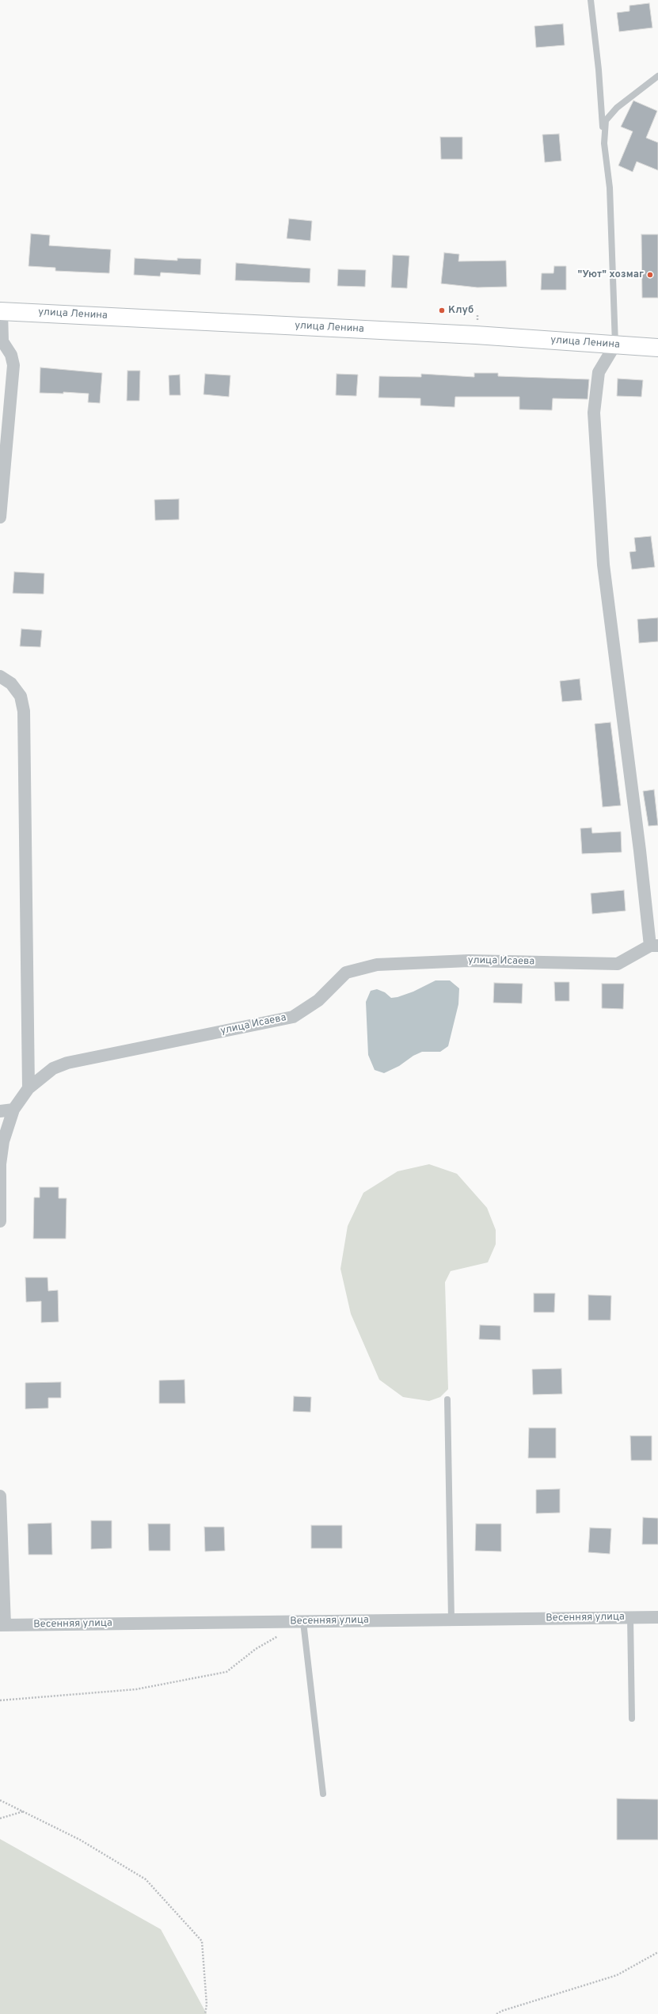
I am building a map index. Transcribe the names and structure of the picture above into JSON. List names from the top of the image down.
{
  "streets": {
    "main road": ["улица Ленина"],
    "street": ["улица Исаева", "Весенняя улица"]
  },
  "places": ["\"Уют\" хозмаг", "Клуб"]
}
